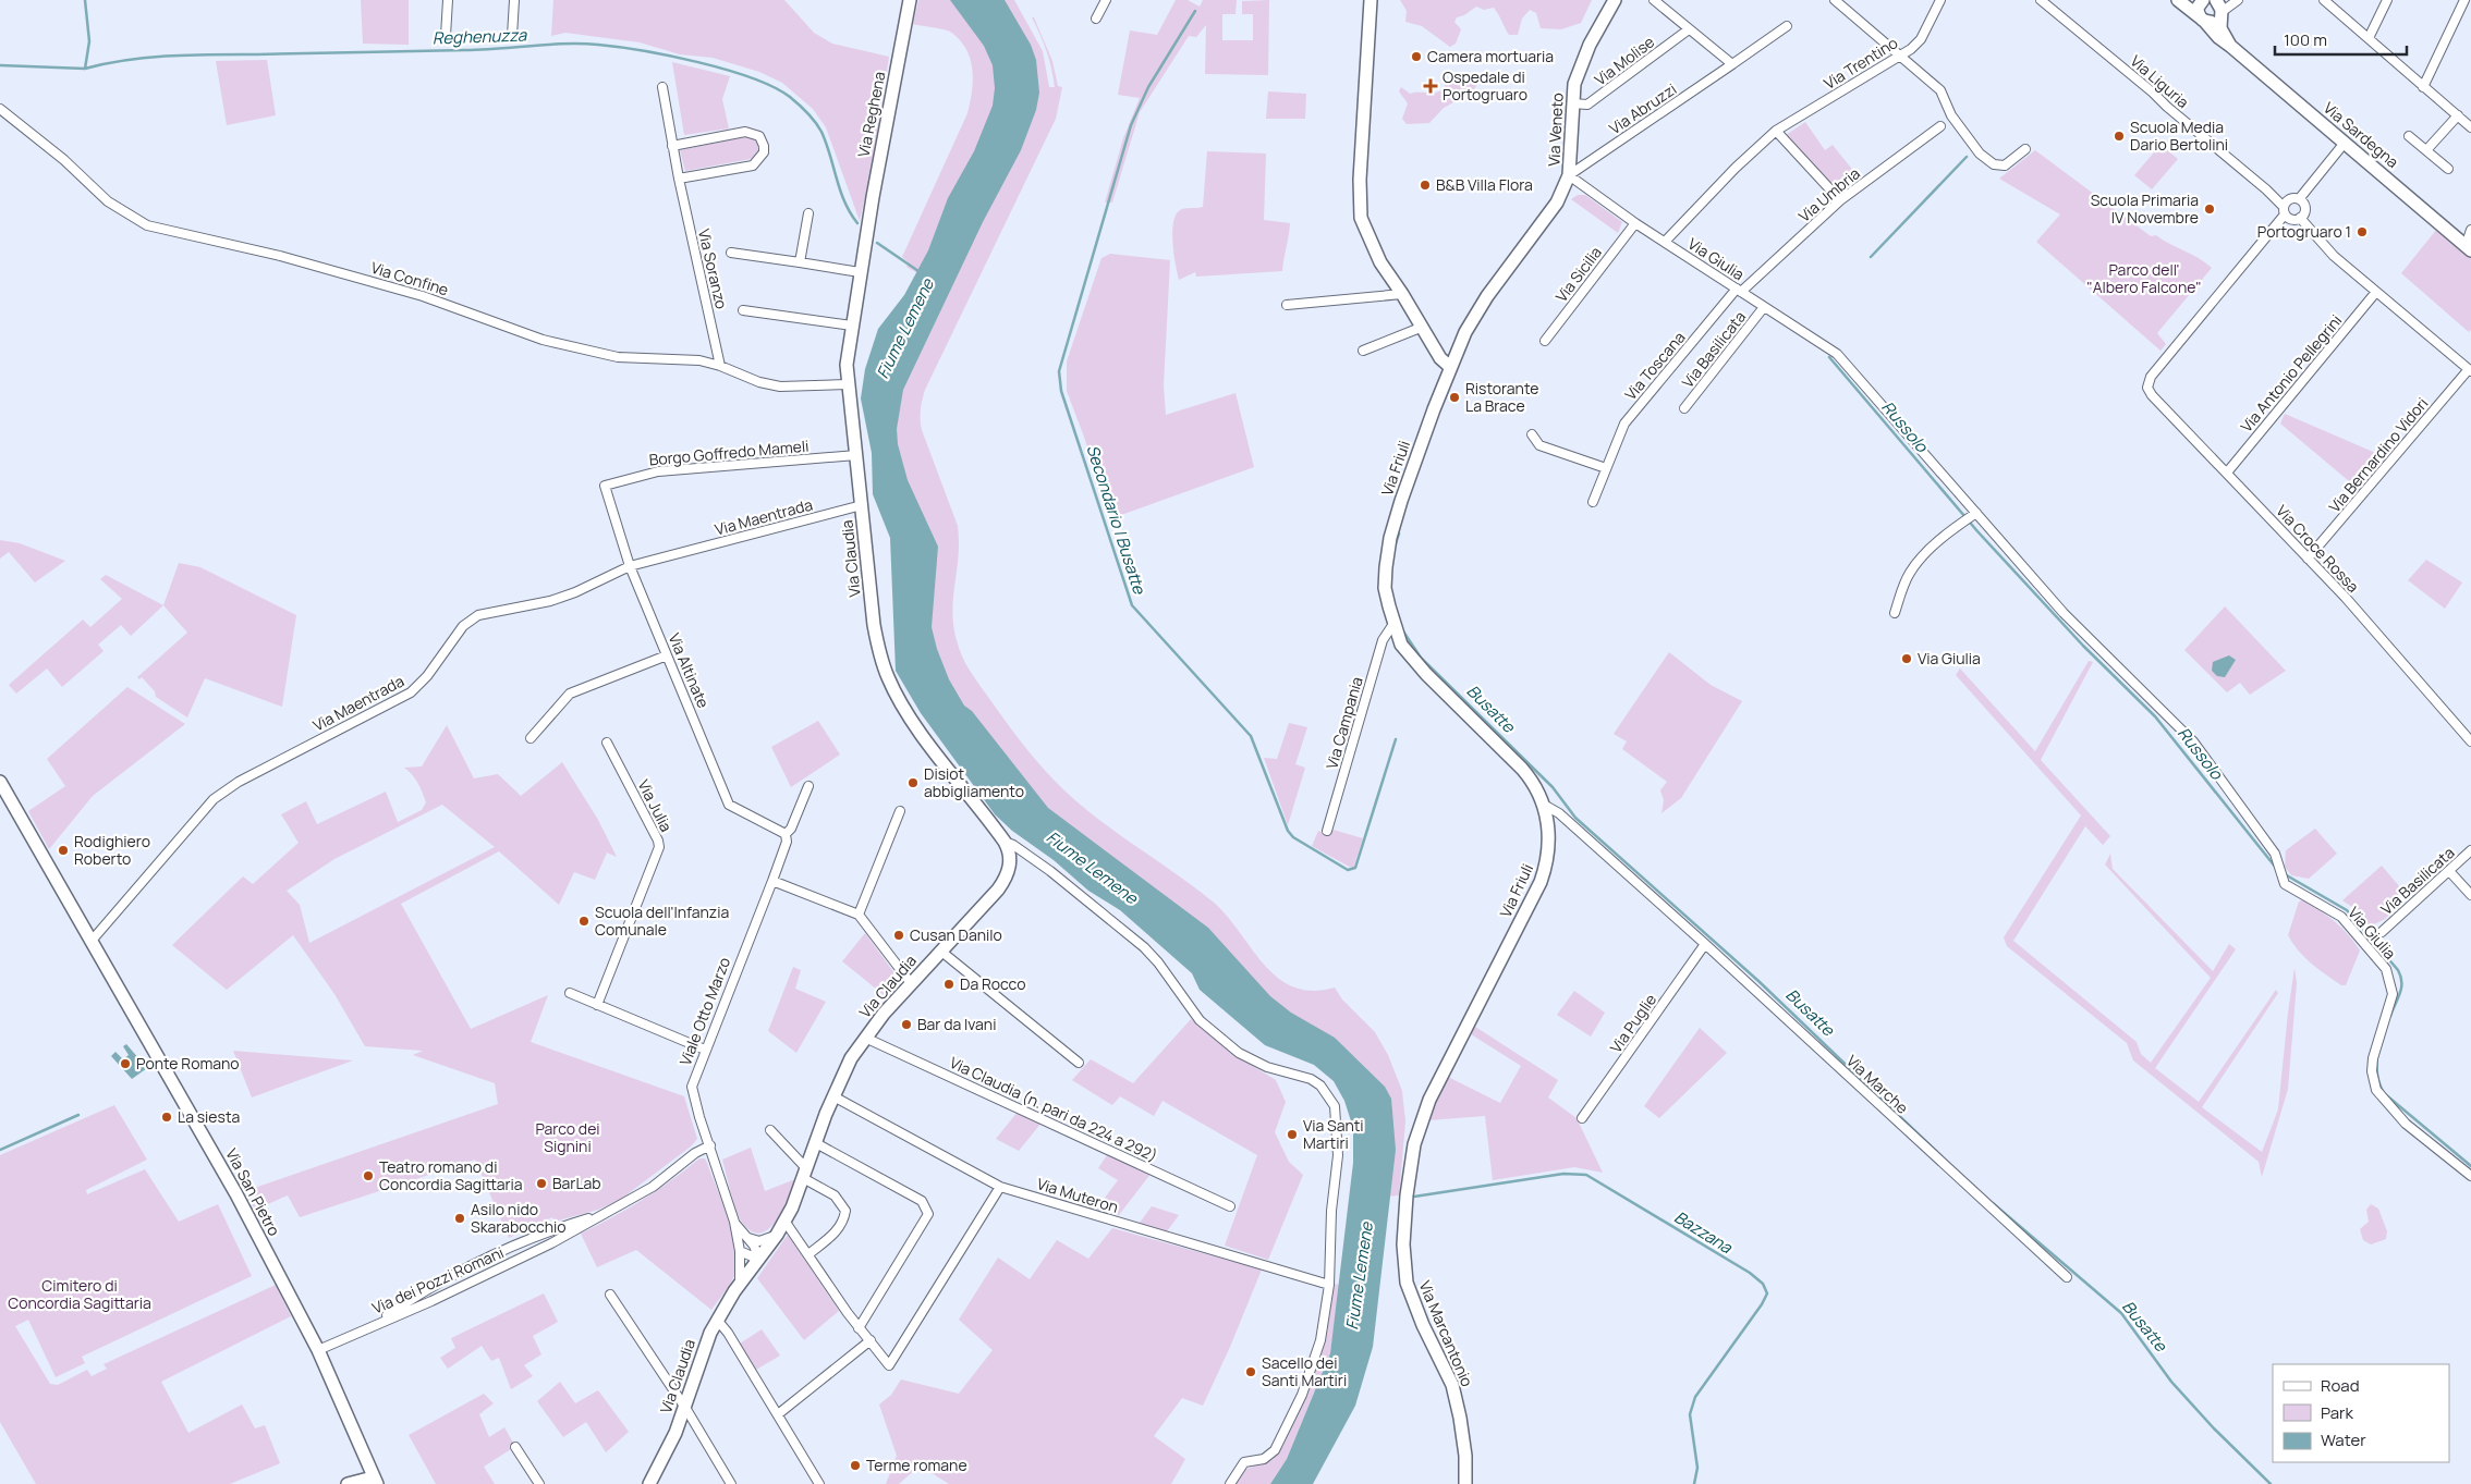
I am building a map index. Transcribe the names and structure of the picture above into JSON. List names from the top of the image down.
{
  "streets": {
    "street": [
      "Via Molise",
      "Via Trentino",
      "Via Liguria",
      "Via Abruzzi",
      "Via Reghena",
      "Via Veneto",
      "Via Sardegna",
      "Via Umbria",
      "Via Giulia",
      "Via Soranzo",
      "Via Sicilia",
      "Via Confine",
      "Via Basilicata",
      "Via Toscana",
      "Via Antonio Pellegrini",
      "Borgo Goffredo Mameli",
      "Via Bernardino Vidori",
      "Via Friuli",
      "Via Maentrada",
      "Via Croce Rossa",
      "Via Claudia",
      "Via Altinate",
      "Via Campania",
      "Via Julia",
      "Viale Otto Marzo",
      "Via Puglie",
      "Via Marche",
      "Via Claudia (n. pari da 224 a 292)",
      "Via San Pietro",
      "Via Muteron",
      "Via dei Pozzi Romani",
      "Via Marcantonio"
    ]
  },
  "crossings": [
    ["Via Molise", "Via Veneto"],
    ["Via Trentino", "Via Giulia"],
    ["Via Liguria", "Via Croce Rossa"],
    ["Via Abruzzi", "Via Veneto"],
    ["Via Abruzzi", "Via Giulia"],
    ["Via Reghena", "Via Claudia"],
    ["Via Veneto", "Via Giulia"],
    ["Via Veneto", "Via Friuli"],
    ["Via Umbria", "Via Giulia"],
    ["Via Umbria", "Via Toscana"],
    ["Via Giulia", "Via Sicilia"],
    ["Via Giulia", "Via Basilicata"],
    ["Via Giulia", "Via Toscana"],
    ["Via Soranzo", "Via Confine"],
    ["Via Confine", "Via Claudia"],
    ["Via Antonio Pellegrini", "Via Croce Rossa"],
    ["Borgo Goffredo Mameli", "Via Claudia"],
    ["Borgo Goffredo Mameli", "Via Altinate"],
    ["Via Bernardino Vidori", "Via Croce Rossa"],
    ["Via Friuli", "Via Campania"],
    ["Via Friuli", "Via Marche"],
    ["Via Friuli", "Via Marcantonio"],
    ["Via Maentrada", "Via Claudia"],
    ["Via Maentrada", "Via Altinate"],
    ["Via Maentrada", "Via San Pietro"],
    ["Via Claudia", "Viale Otto Marzo"],
    ["Via Claudia", "Via Claudia (n. pari da 224 a 292)"],
    ["Via Claudia", "Via Muteron"],
    ["Via Altinate", "Viale Otto Marzo"],
    ["Viale Otto Marzo", "Via dei Pozzi Romani"],
    ["Via Puglie", "Via Marche"],
    ["Via San Pietro", "Via dei Pozzi Romani"]
  ],
  "water": [
    "Reghenuzza",
    "Fiume Lemene",
    "Russolo",
    "Secondario I Busatte",
    "Busatte",
    "Bazzana"
  ],
  "parks": ["Parco dell' \"Albero Falcone\"", "Parco dei Signini", "Cimitero di Concordia Sagittaria"],
  "places": {
    "other": [
      "Camera mortuaria",
      "Scuola Media Dario Bertolini",
      "B&B Villa Flora",
      "Scuola Primaria IV Novembre",
      "Portogruaro 1",
      "Ristorante La Brace",
      "Via Giulia",
      "Disiot abbigliamento",
      "Rodighiero Roberto",
      "Scuola dell'Infanzia Comunale",
      "Cusan Danilo",
      "Da Rocco",
      "Bar da Ivani",
      "Ponte Romano",
      "La siesta",
      "Via Santi Martiri",
      "Teatro romano di Concordia Sagittaria",
      "BarLab",
      "Asilo nido Skarabocchio",
      "Sacello dei Santi Martiri",
      "Terme romane"
    ],
    "health": ["Ospedale di Portogruaro"]
  },
  "legend": ["Road", "Park", "Water"],
  "scale_bar": "100 m"
}
